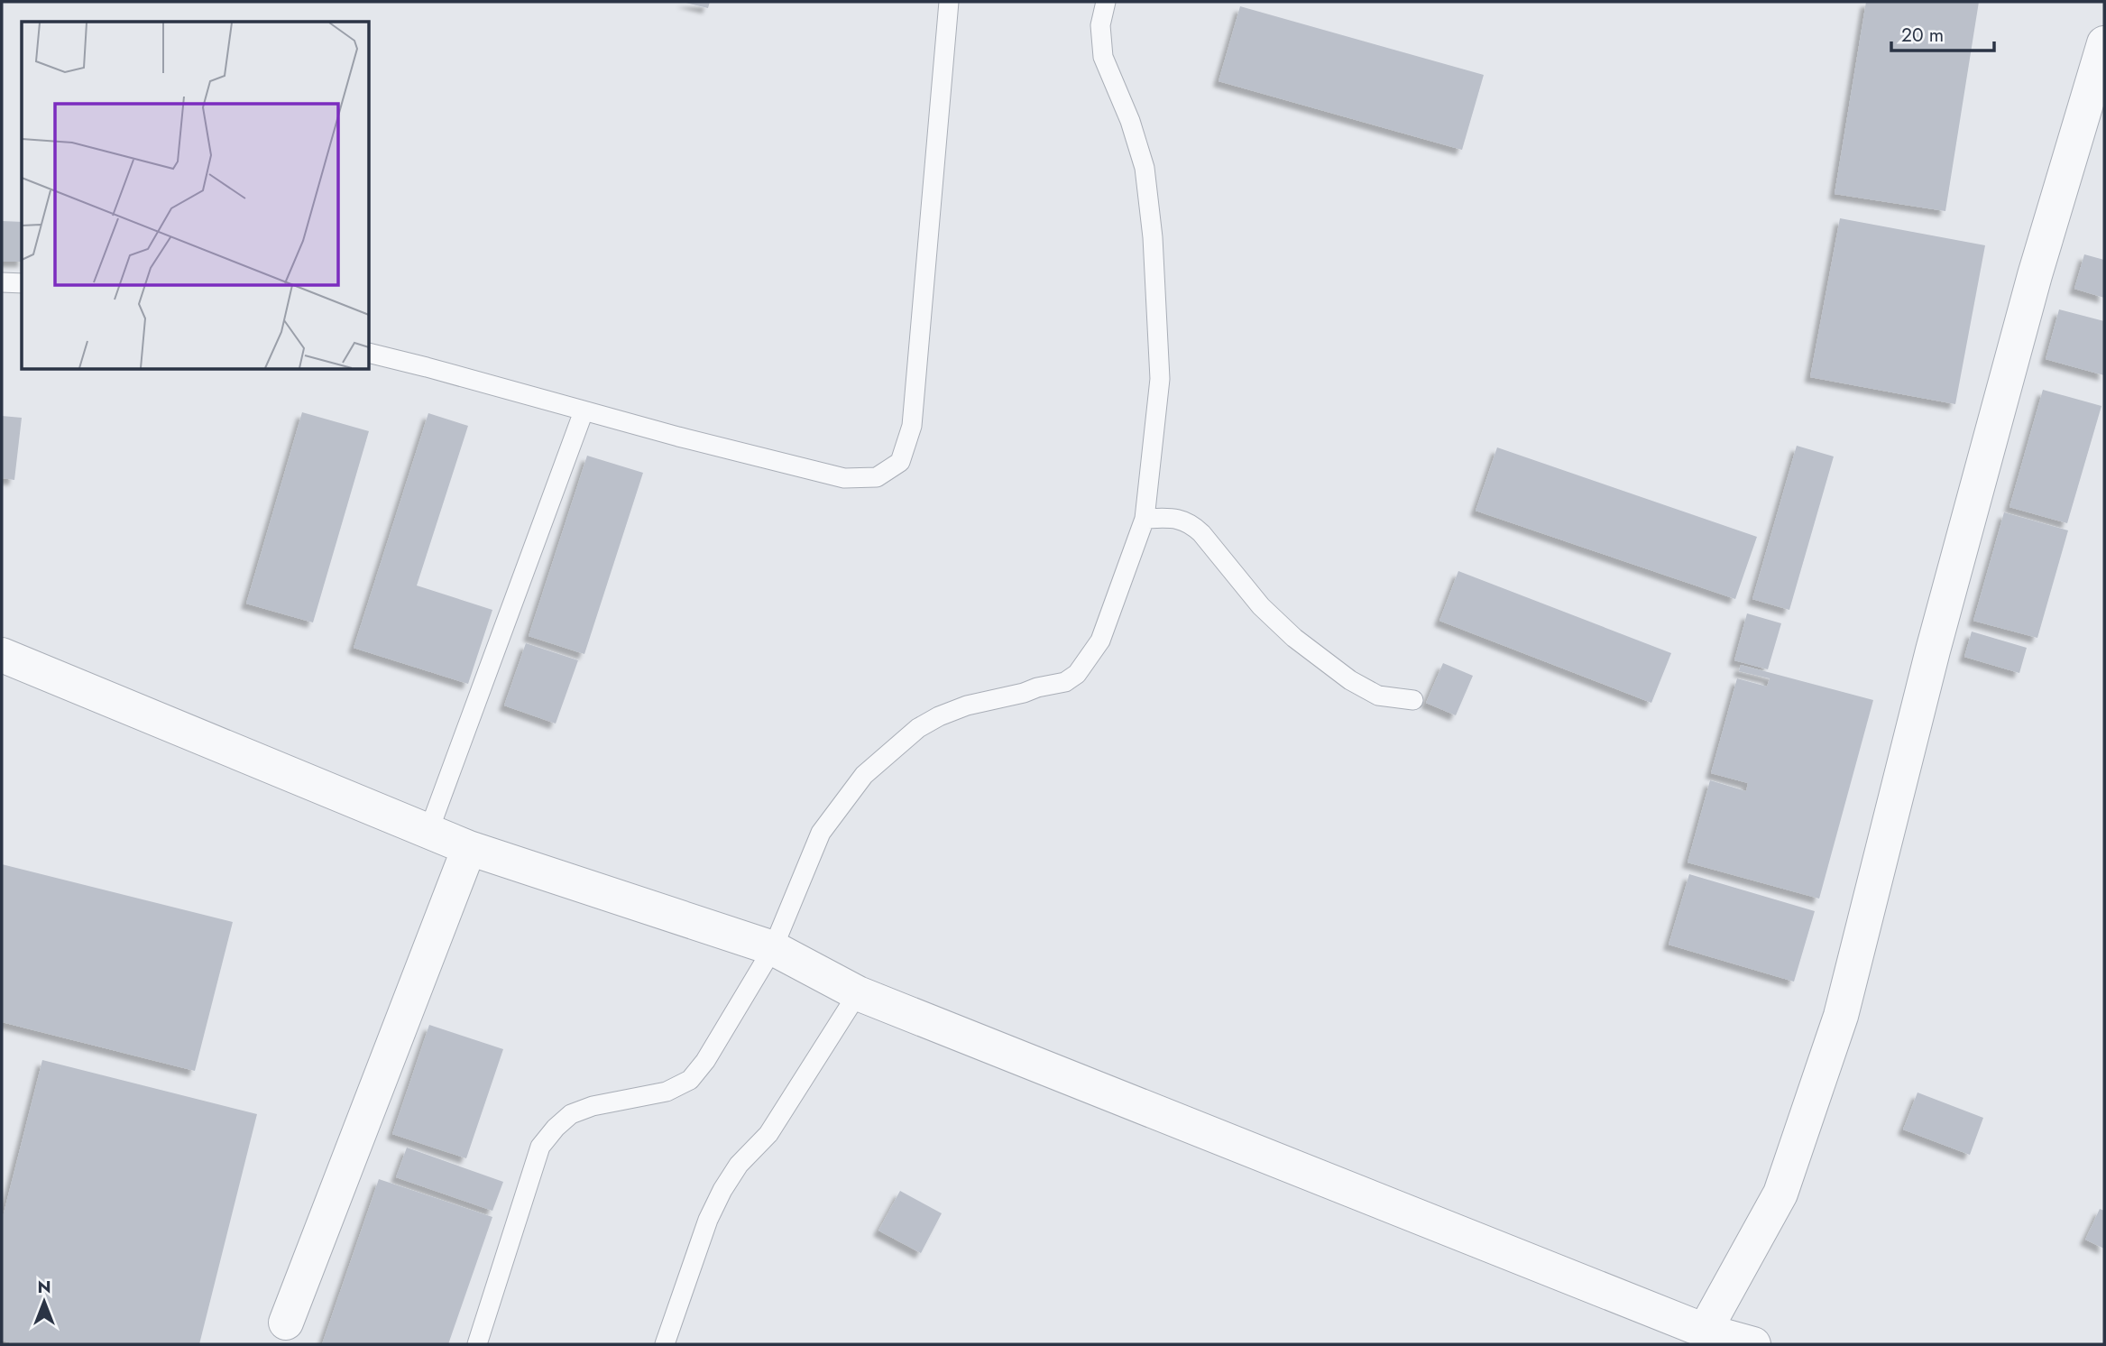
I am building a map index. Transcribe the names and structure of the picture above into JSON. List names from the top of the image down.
{
  "scale_bar": "20 m",
  "north": "top"
}
